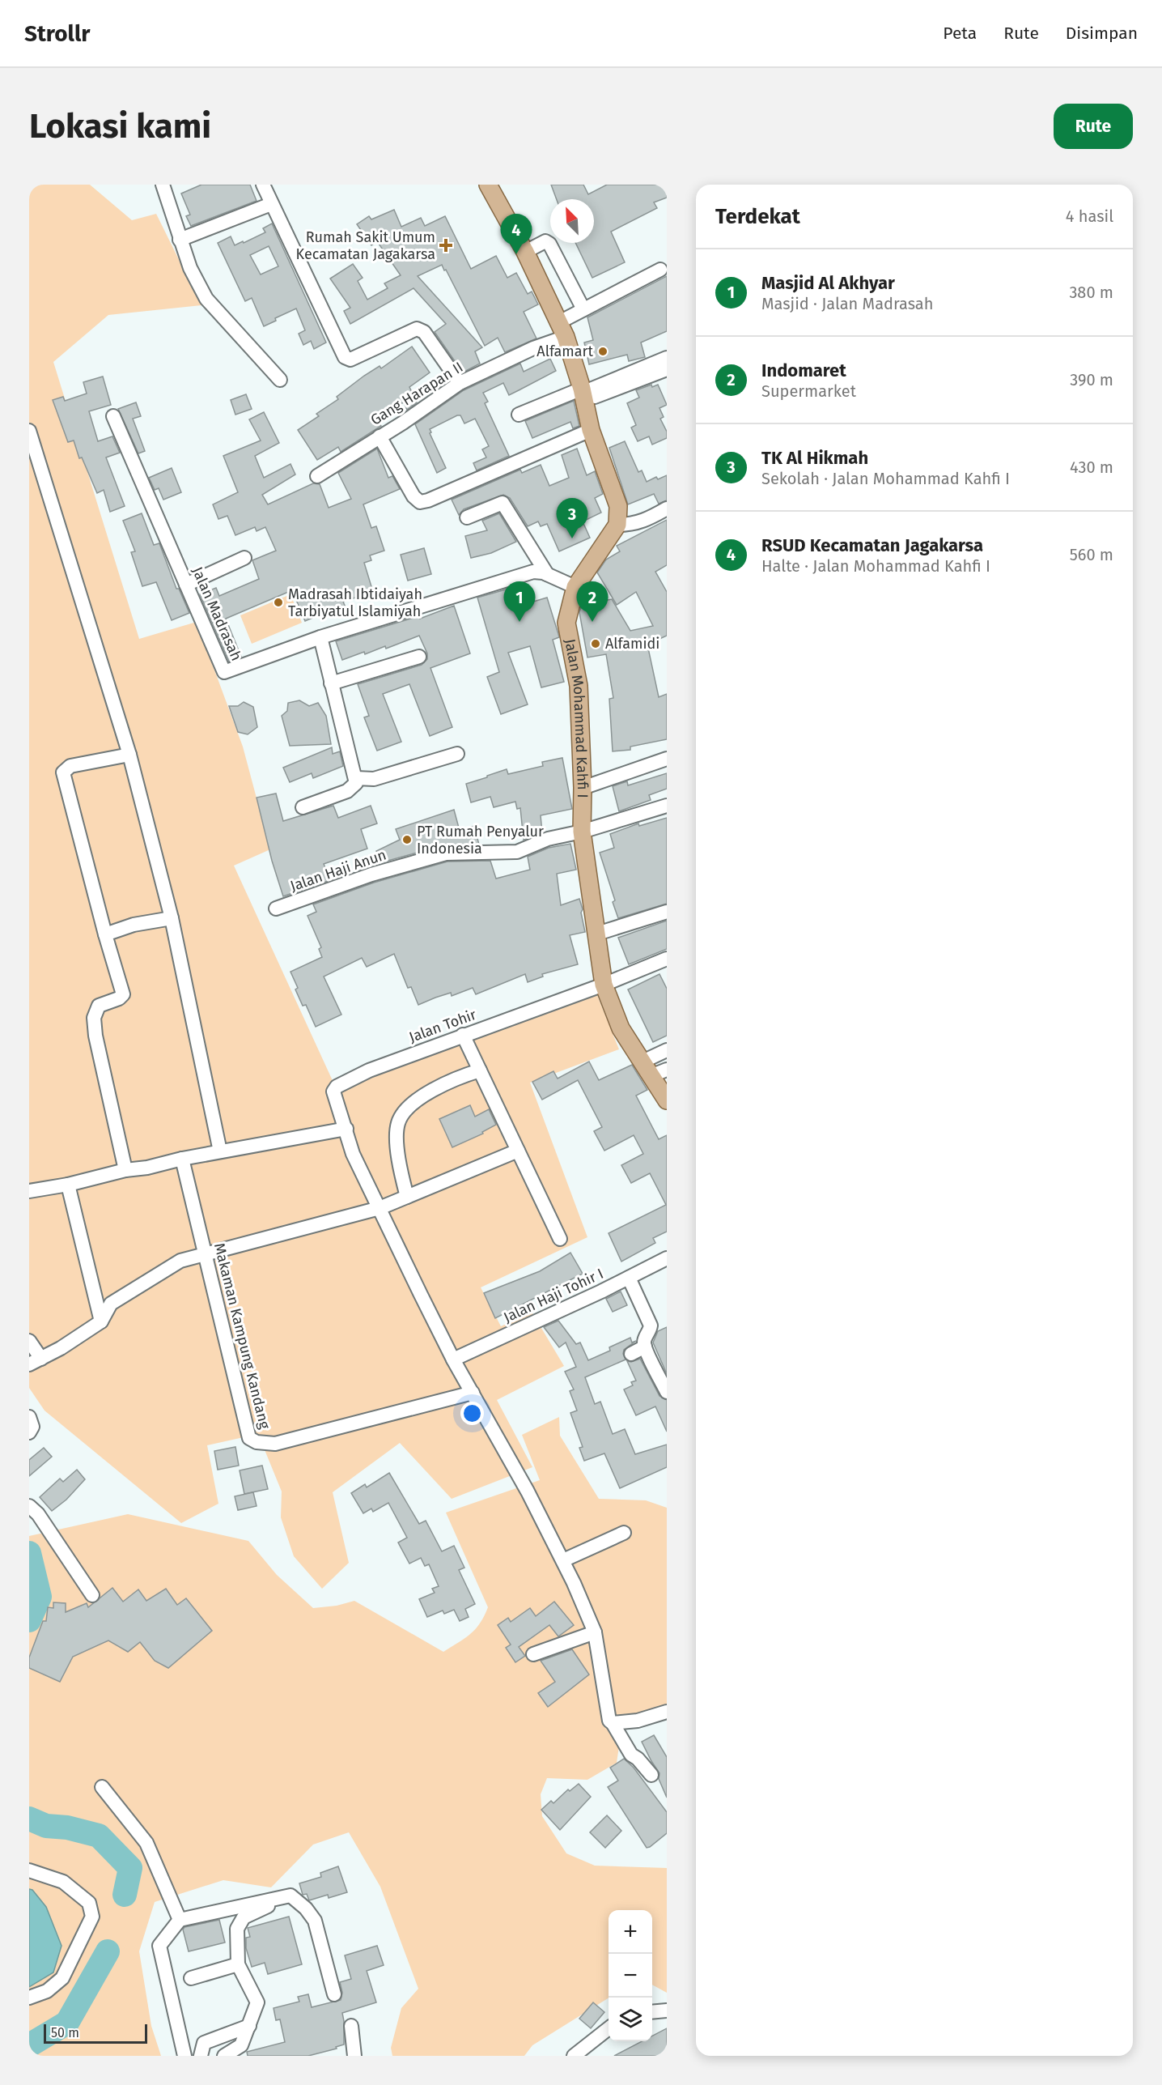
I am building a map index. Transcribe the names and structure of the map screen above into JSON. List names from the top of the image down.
{
  "streets": {
    "main road": ["Jalan Mohammad Kahfi I"],
    "street": [
      "Gang Harapan II",
      "Jalan Madrasah",
      "Jalan Haji Anun",
      "Jalan Tohir",
      "Jalan Haji Tohir I",
      "Makaman Kampung Kandang"
    ]
  },
  "crossings": [
    ["Jalan Madrasah", "Jalan Mohammad Kahfi I"],
    ["Jalan Mohammad Kahfi I", "Jalan Haji Anun"],
    ["Jalan Mohammad Kahfi I", "Jalan Tohir"]
  ],
  "places": {
    "health": ["Rumah Sakit Umum Kecamatan Jagakarsa"],
    "other": [
      "Alfamart",
      "Madrasah Ibtidaiyah Tarbiyatul Islamiyah",
      "Alfamidi",
      "PT Rumah Penyalur Indonesia"
    ]
  },
  "scale_bar": "50 m",
  "north": "top left",
  "page": {
    "header": "Strollr",
    "nav": ["Peta", "Rute", "Disimpan"],
    "buttons": "Rute",
    "title": "Lokasi kami",
    "heading": ["Terdekat", "4 hasil"],
    "pins": [
      "4",
      "3",
      "1",
      "2"
    ],
    "list": [
      {
        "mark": "1",
        "name": "Masjid Al Akhyar",
        "note": "Masjid · Jalan Madrasah",
        "value": "380 m"
      },
      {
        "mark": "2",
        "name": "Indomaret",
        "note": "Supermarket",
        "value": "390 m"
      },
      {
        "mark": "3",
        "name": "TK Al Hikmah",
        "note": "Sekolah · Jalan Mohammad Kahfi I",
        "value": "430 m"
      },
      {
        "mark": "4",
        "name": "RSUD Kecamatan Jagakarsa",
        "note": "Halte · Jalan Mohammad Kahfi I",
        "value": "560 m"
      }
    ],
    "map_buttons": ["+", "−"],
    "scale": "50 m"
  }
}
